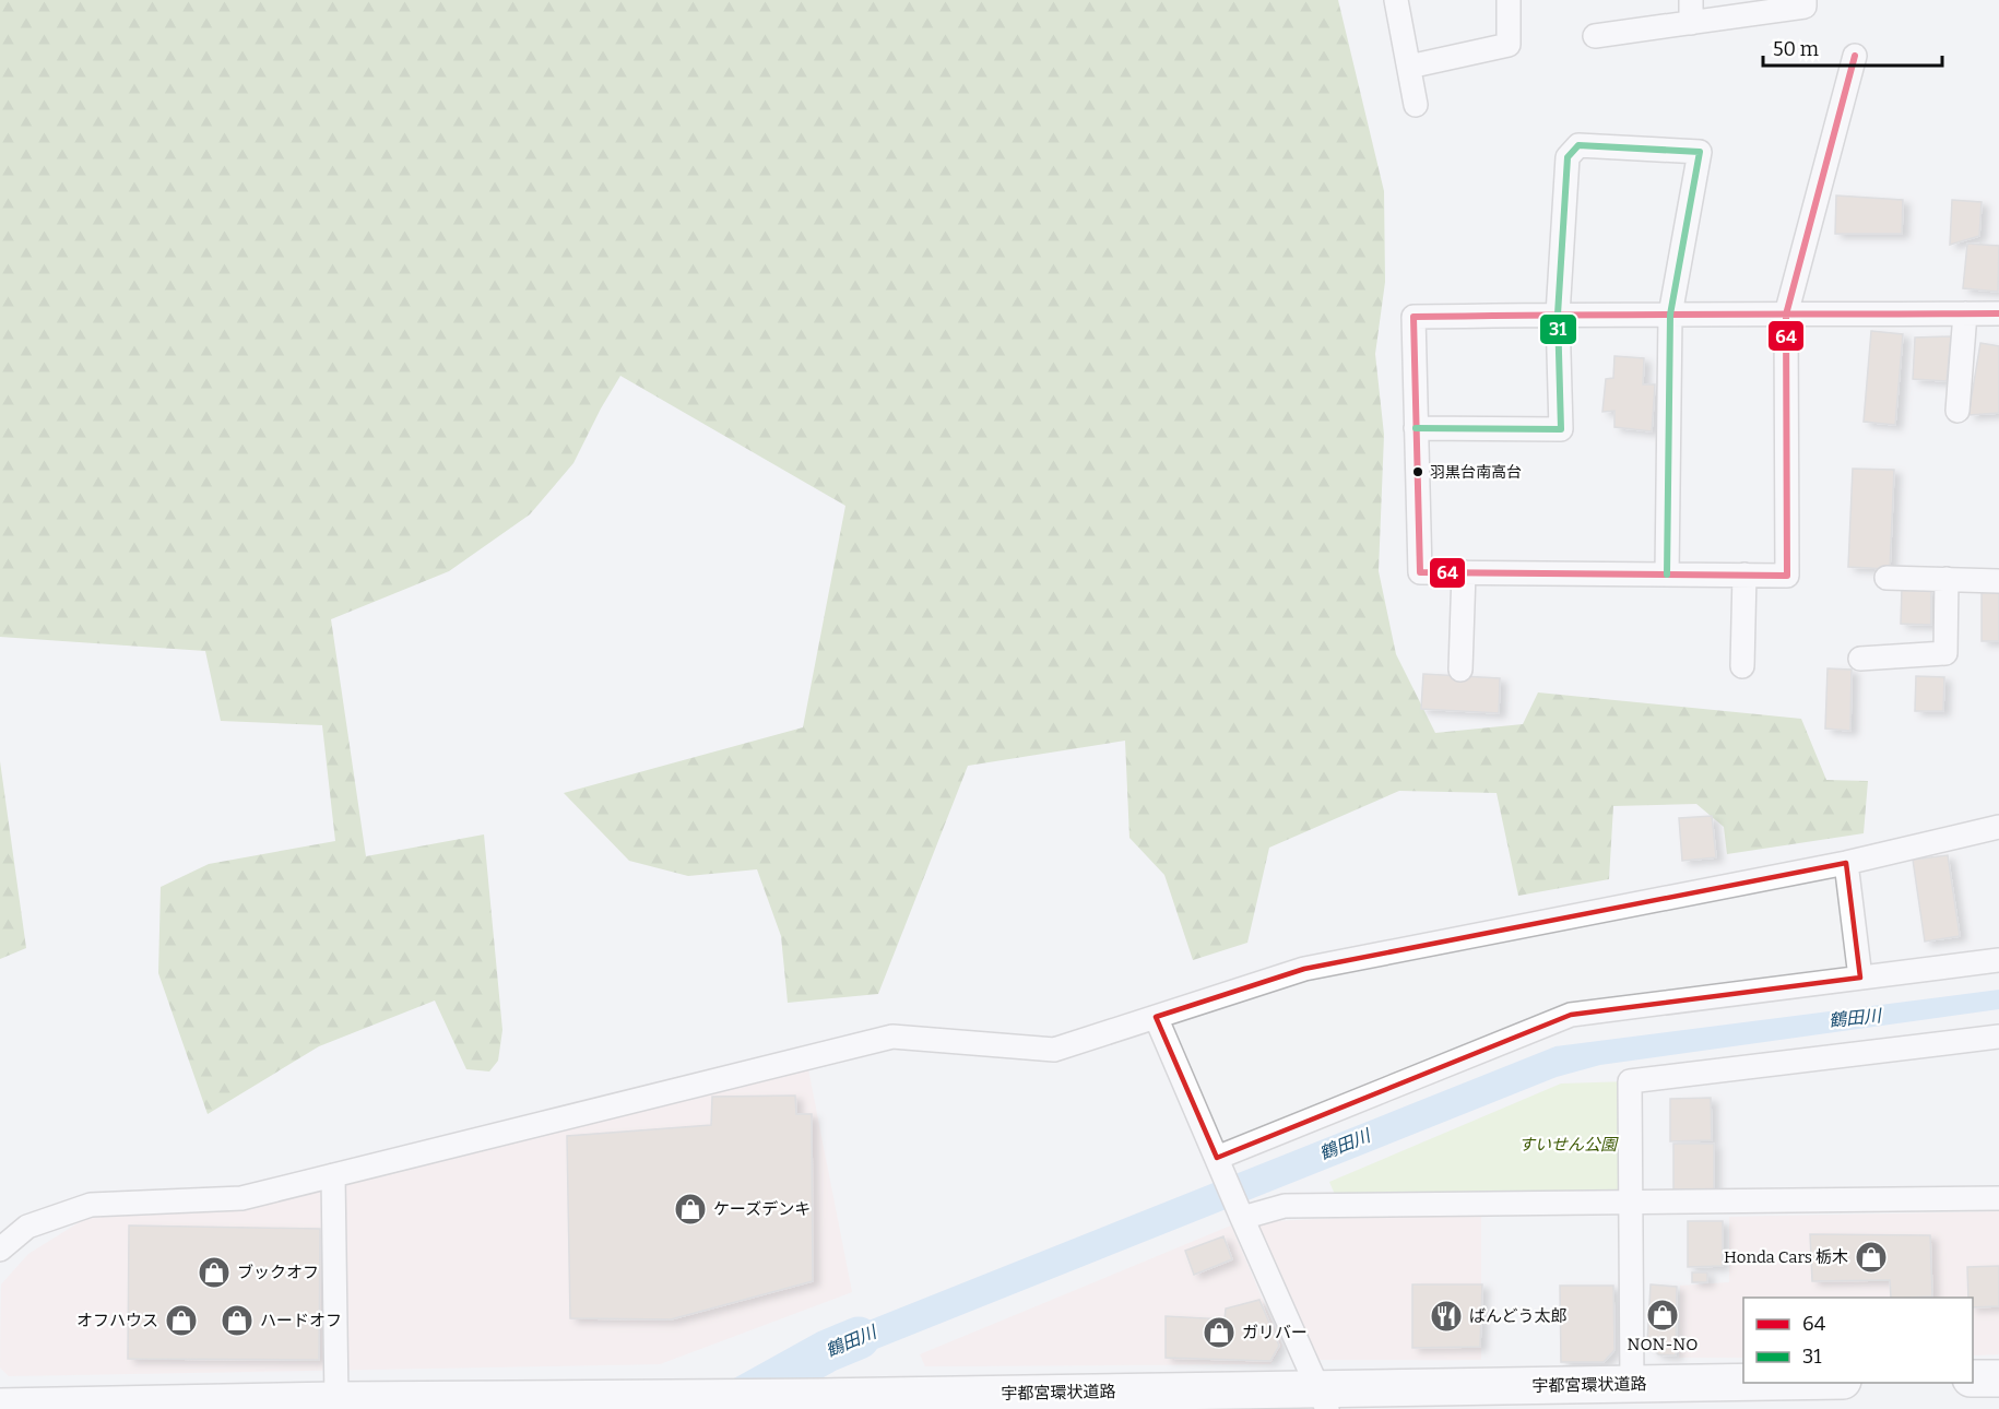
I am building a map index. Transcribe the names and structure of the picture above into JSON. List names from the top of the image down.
{
  "streets": {
    "main road": ["宇都宮環状道路"]
  },
  "water": ["鶴田川"],
  "parks": ["すいせん公園"],
  "places": {
    "other": ["羽黒台南高台"],
    "shop": [
      "ケーズデンキ",
      "Honda Cars 栃木",
      "ブックオフ",
      "NON-NO",
      "オフハウス",
      "ハードオフ",
      "ガリバー"
    ],
    "restaurant": ["ばんどう太郎"]
  },
  "lines": ["transit line 64", "transit line 31"],
  "legend": ["64", "31"],
  "scale_bar": "50 m"
}
